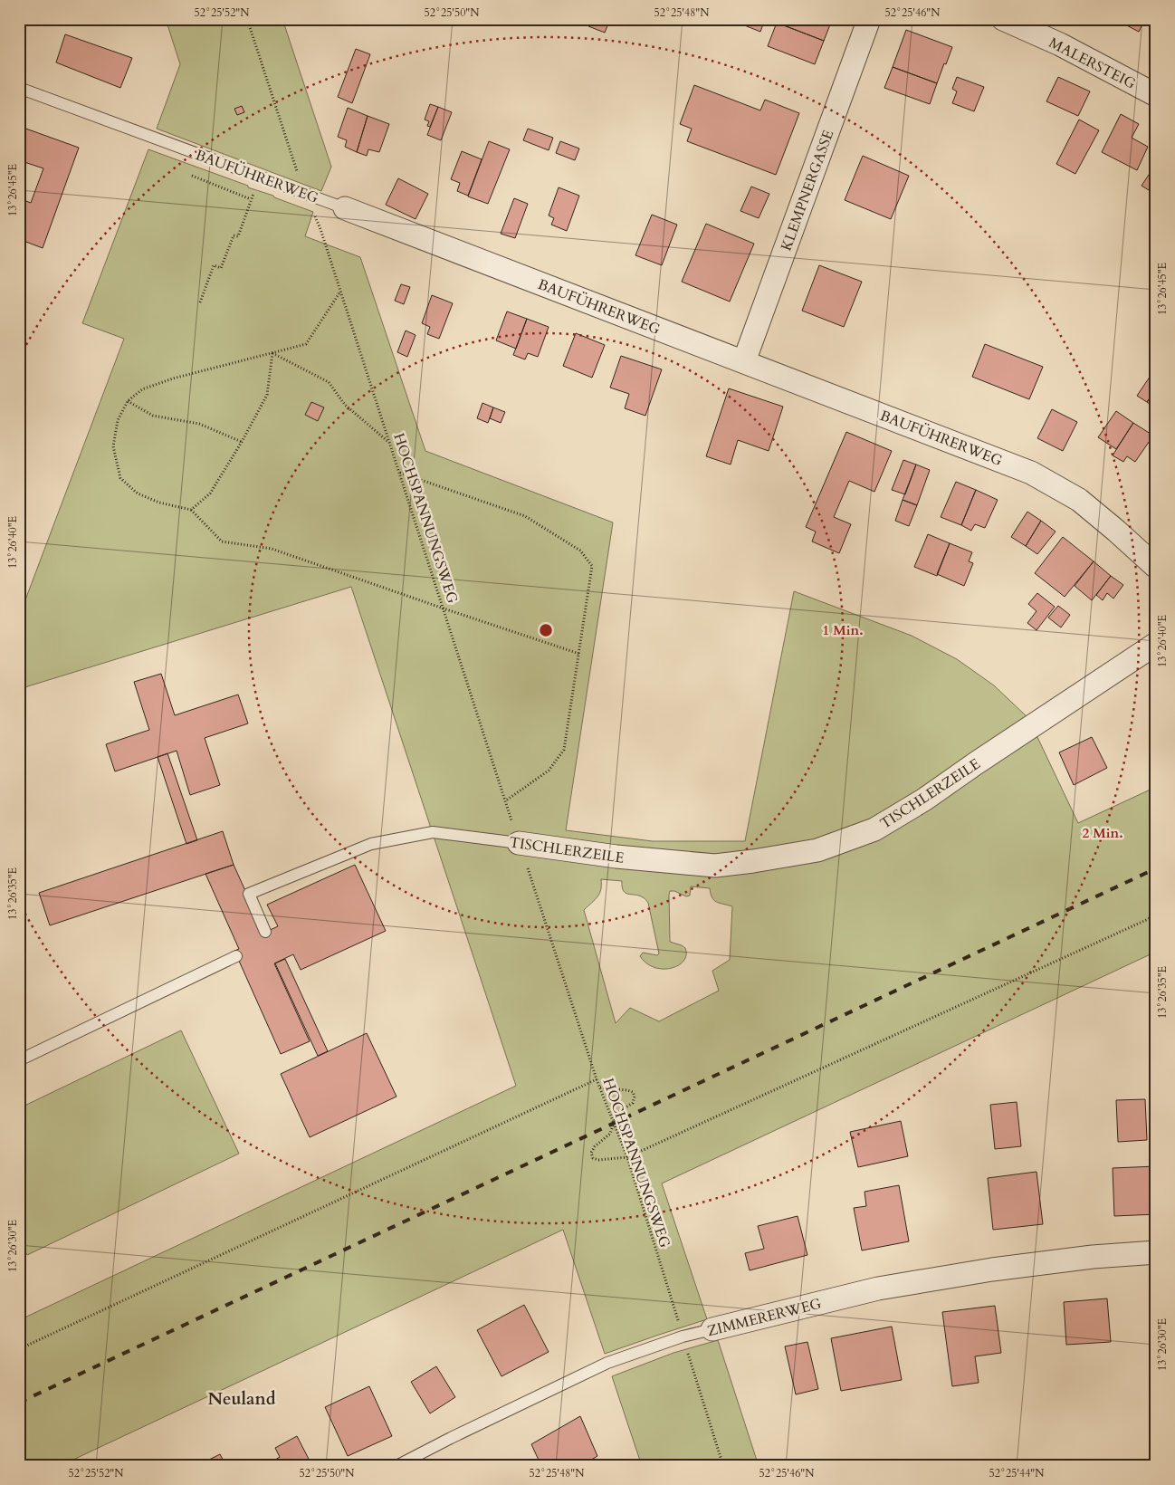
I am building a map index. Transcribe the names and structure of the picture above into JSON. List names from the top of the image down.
{
  "streets": {
    "street": [
      "MALERSTEIG",
      "BAUFÜHRERWEG",
      "KLEMPNERGASSE",
      "TISCHLERZEILE",
      "ZIMMERERWEG"
    ],
    "path": ["HOCHSPANNUNGSWEG"]
  },
  "crossings": [
    ["BAUFÜHRERWEG", "KLEMPNERGASSE"],
    ["HOCHSPANNUNGSWEG", "ZIMMERERWEG"]
  ],
  "districts": ["Neuland"],
  "coordinates": [
    "52°25'52\"N",
    "52°25'50\"N",
    "52°25'48\"N",
    "52°25'46\"N",
    "13°26'45\"E",
    "13°26'40\"E",
    "13°26'35\"E",
    "13°26'30\"E",
    "52°25'44\"N"
  ],
  "rings": ["1 Min.", "2 Min."]
}
